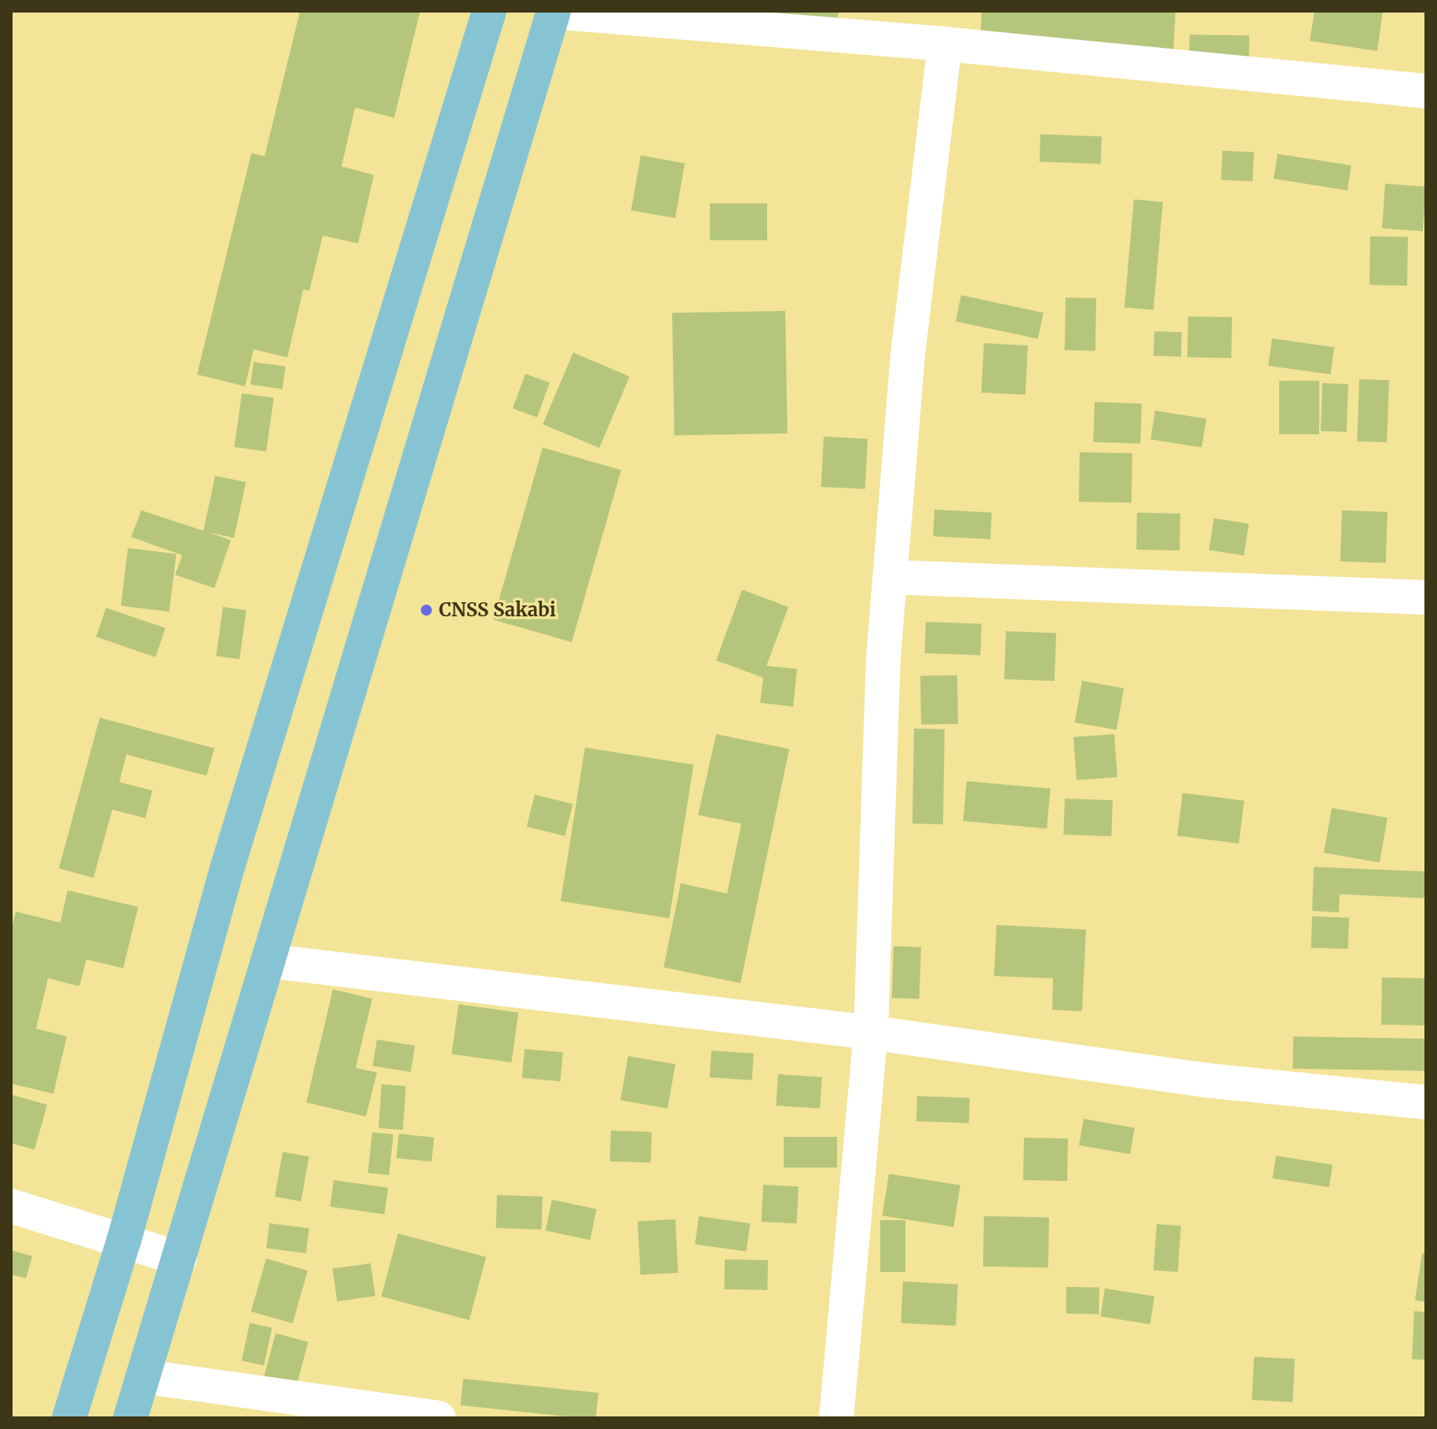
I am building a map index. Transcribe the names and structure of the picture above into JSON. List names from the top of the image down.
{
  "places": ["CNSS Sakabi"]
}
